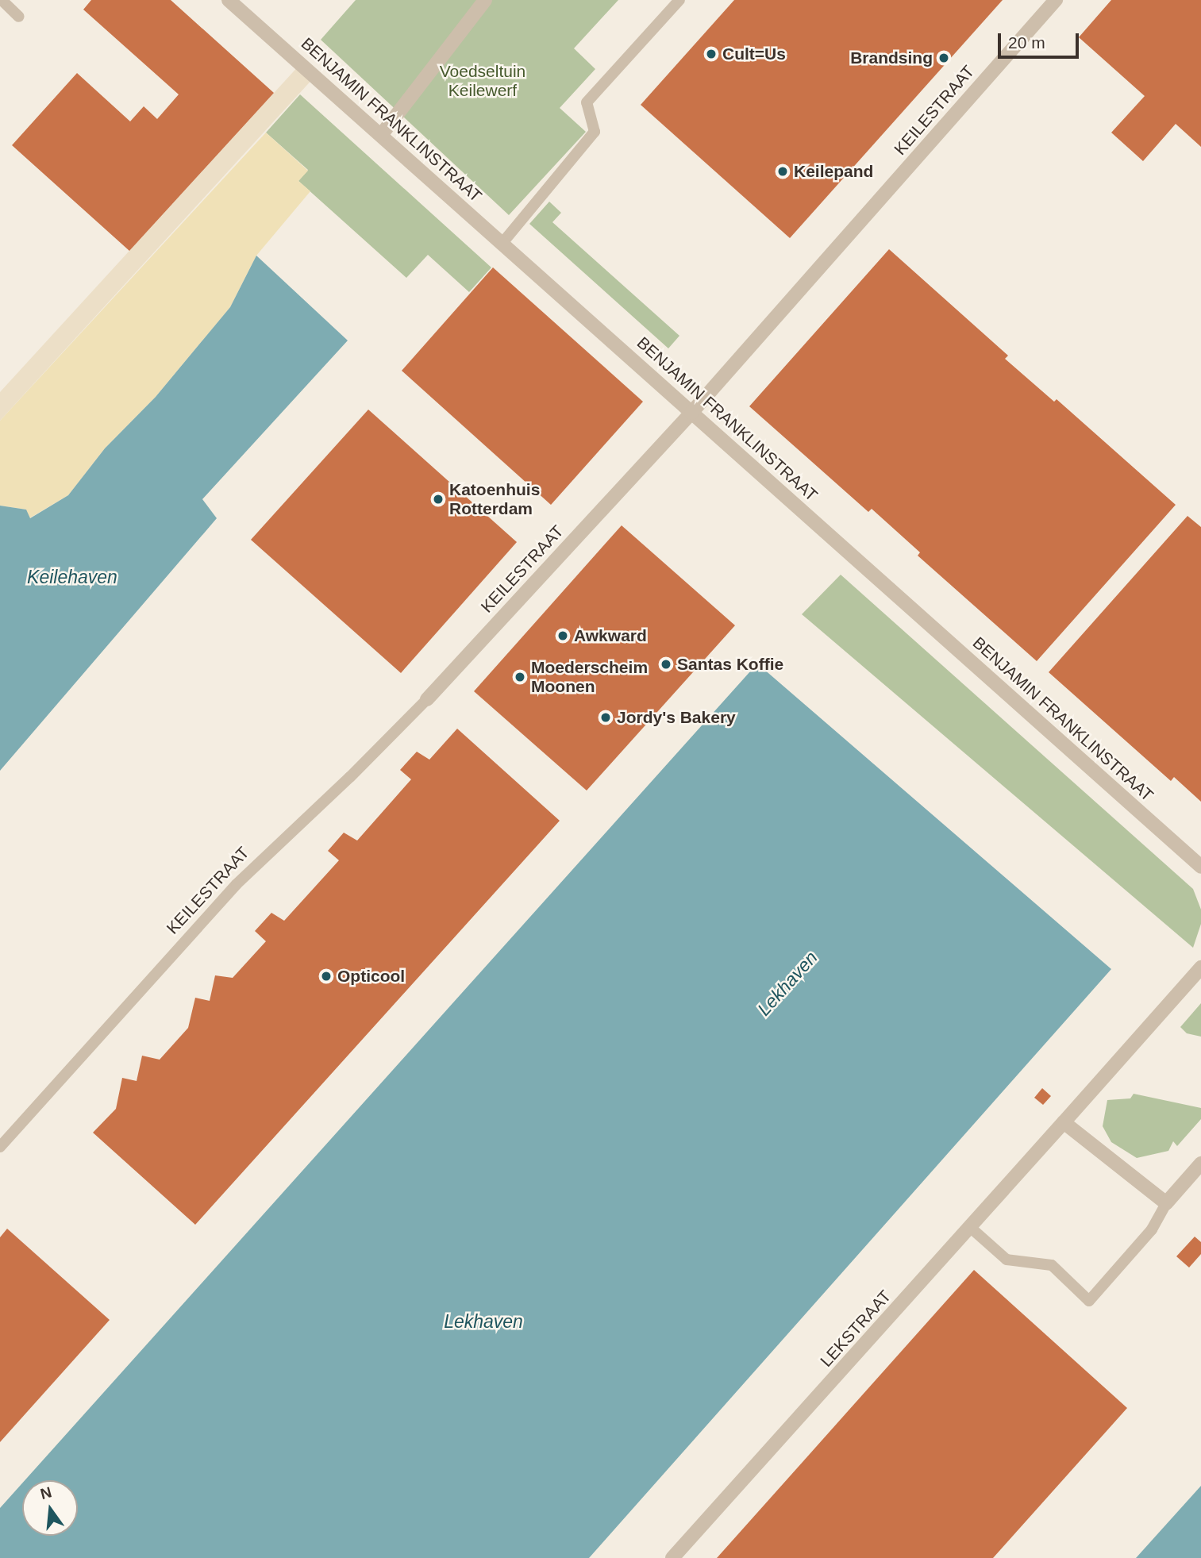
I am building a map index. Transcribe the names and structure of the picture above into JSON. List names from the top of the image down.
{
  "streets": {
    "street": ["KEILESTRAAT", "BENJAMIN FRANKLINSTRAAT", "LEKSTRAAT"]
  },
  "crossings": [
    ["KEILESTRAAT", "BENJAMIN FRANKLINSTRAAT"]
  ],
  "water": ["Keilehaven", "Lekhaven"],
  "parks": ["Voedseltuin Keilewerf"],
  "places": [
    "Cult=Us",
    "Brandsing",
    "Keilepand",
    "Katoenhuis Rotterdam",
    "Awkward",
    "Santas Koffie",
    "Moederscheim Moonen",
    "Jordy's Bakery",
    "Opticool"
  ],
  "scale_bar": "20 m",
  "north": "top"
}
